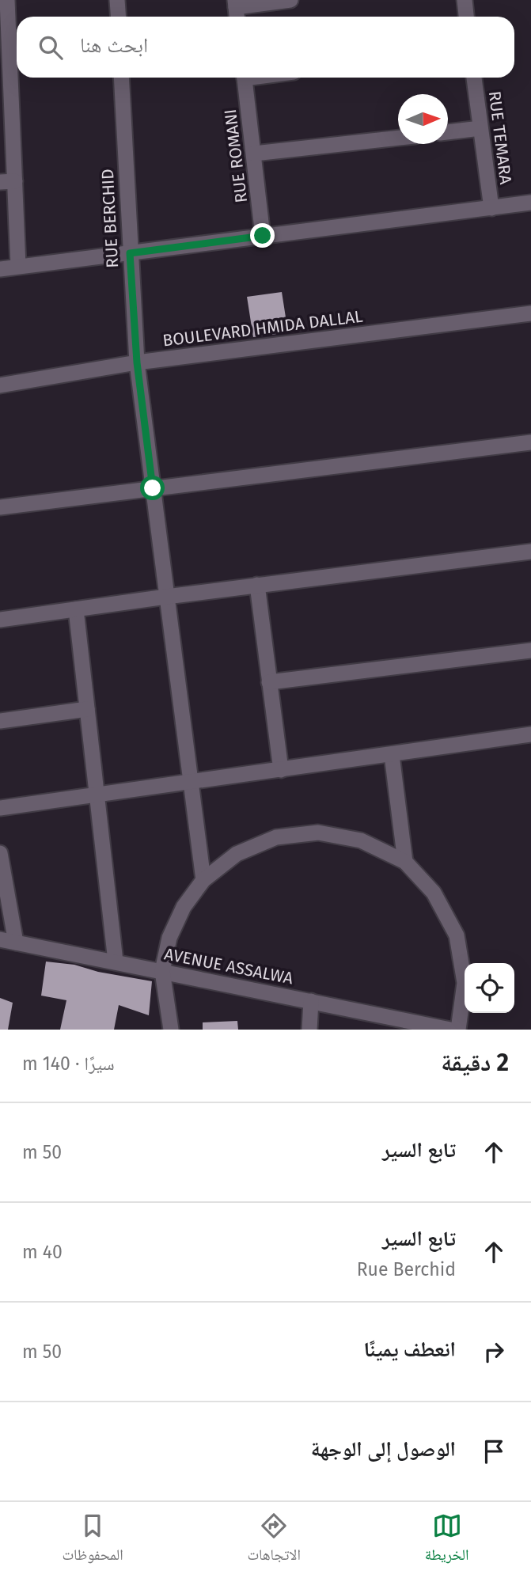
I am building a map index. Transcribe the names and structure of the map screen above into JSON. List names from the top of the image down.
{
  "streets": {
    "street": [
      "RUE TEMARA",
      "RUE ROMANI",
      "RUE BERCHID",
      "BOULEVARD HMIDA DALLAL",
      "AVENUE ASSALWA"
    ]
  },
  "crossings": [
    ["RUE BERCHID", "BOULEVARD HMIDA DALLAL"]
  ],
  "north": "right",
  "page": {
    "search": "ابحث هنا",
    "heading": ["2 دقيقة", "سيرًا · 140 m"],
    "list": [
      ["تابع السير", "50 m"],
      ["تابع السير", "Rue Berchid", "40 m"],
      ["انعطف يمينًا", "50 m"],
      "الوصول إلى الوجهة"
    ],
    "nav": ["الخريطة", "الاتجاهات", "المحفوظات"]
  }
}
